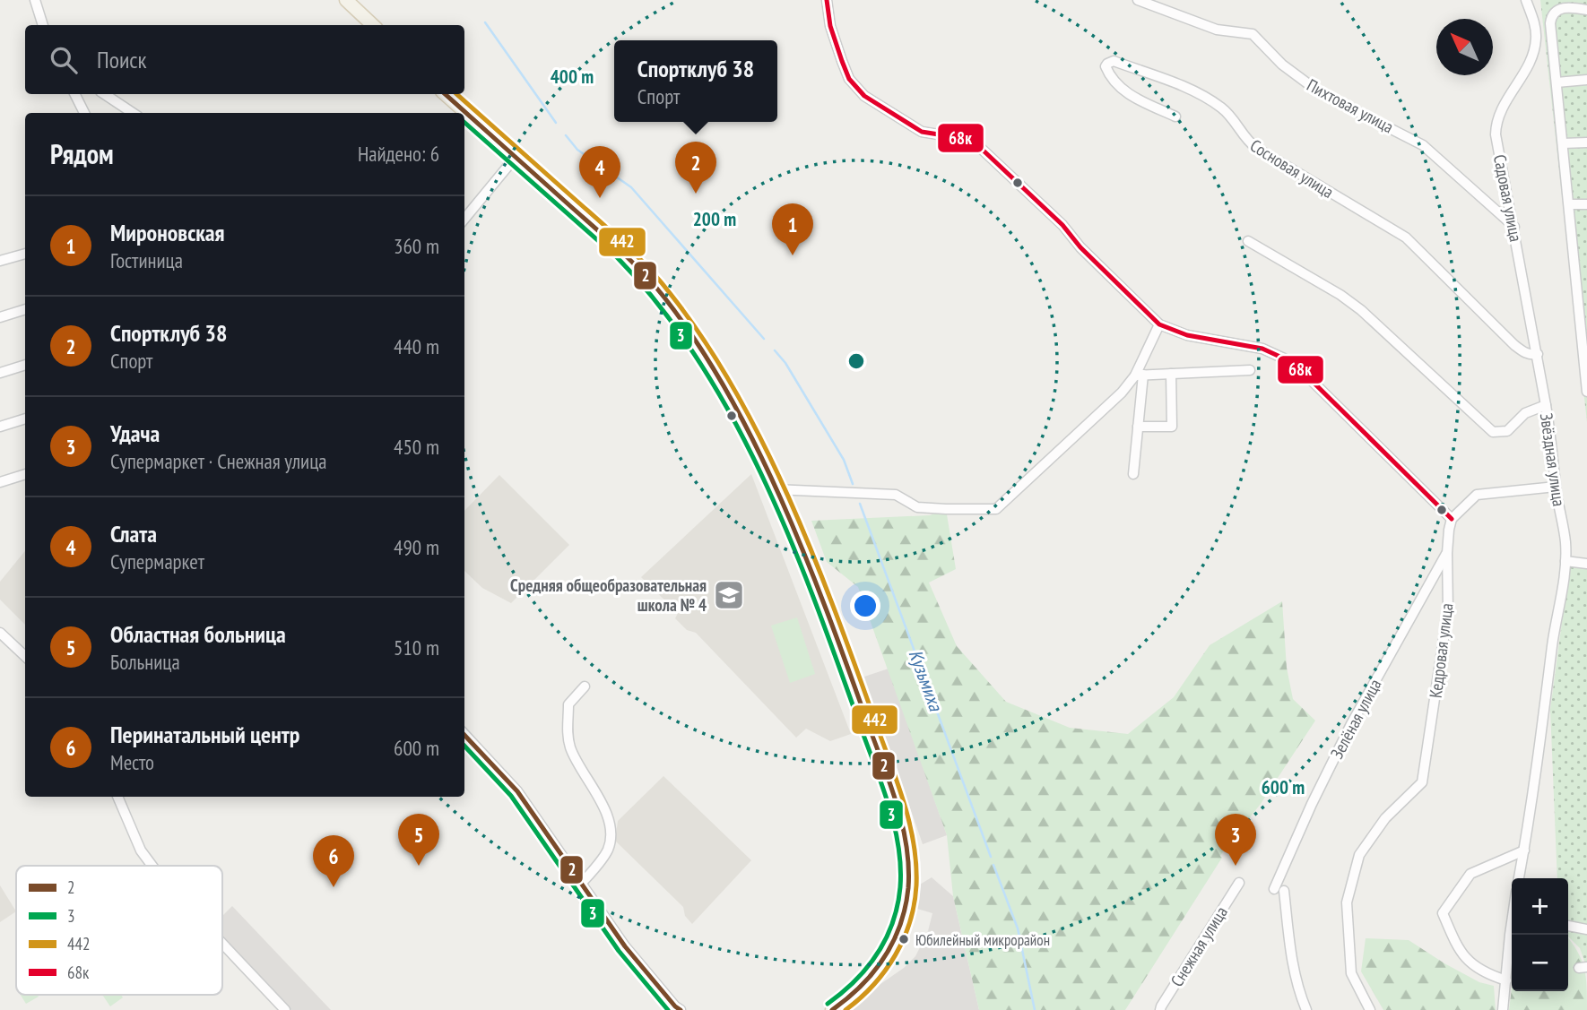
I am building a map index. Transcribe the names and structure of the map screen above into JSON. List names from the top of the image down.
{
  "streets": {
    "street": [
      "Пихтовая улица",
      "Сосновая улица",
      "Садовая улица",
      "Звёздная улица",
      "Кедровая улица",
      "Зелёная улица",
      "Снежная улица"
    ]
  },
  "crossings": [
    ["Пихтовая улица", "Садовая улица"],
    ["Сосновая улица", "Садовая улица"],
    ["Садовая улица", "Звёздная улица"],
    ["Кедровая улица", "Зелёная улица"]
  ],
  "water": ["Кузьмиха"],
  "places": {
    "school or university": ["Средняя общеобразовательная школа № 4"],
    "other": ["Юбилейный микрорайон"]
  },
  "lines": [
    "transit line 68к",
    "transit line 2",
    "transit line 442",
    "transit line 3"
  ],
  "legend": [
    "2",
    "3",
    "442",
    "68к"
  ],
  "north": "top left",
  "page": {
    "search": "Поиск",
    "popup": ["Спортклуб 38", "Спорт"],
    "heading": ["Рядом", "Найдено: 6"],
    "pins": [
      "2",
      "4",
      "1",
      "3",
      "5",
      "6"
    ],
    "list": [
      {
        "mark": "1",
        "name": "Мироновская",
        "note": "Гостиница",
        "value": "360 m"
      },
      {
        "mark": "2",
        "name": "Спортклуб 38",
        "note": "Спорт",
        "value": "440 m"
      },
      {
        "mark": "3",
        "name": "Удача",
        "note": "Супермаркет · Снежная улица",
        "value": "450 m"
      },
      {
        "mark": "4",
        "name": "Слата",
        "note": "Супермаркет",
        "value": "490 m"
      },
      {
        "mark": "5",
        "name": "Областная больница",
        "note": "Больница",
        "value": "510 m"
      },
      {
        "mark": "6",
        "name": "Перинатальный центр",
        "note": "Место",
        "value": "600 m"
      }
    ],
    "map_buttons": ["+", "−"]
  },
  "rings": ["400 m", "200 m", "600 m"]
}
